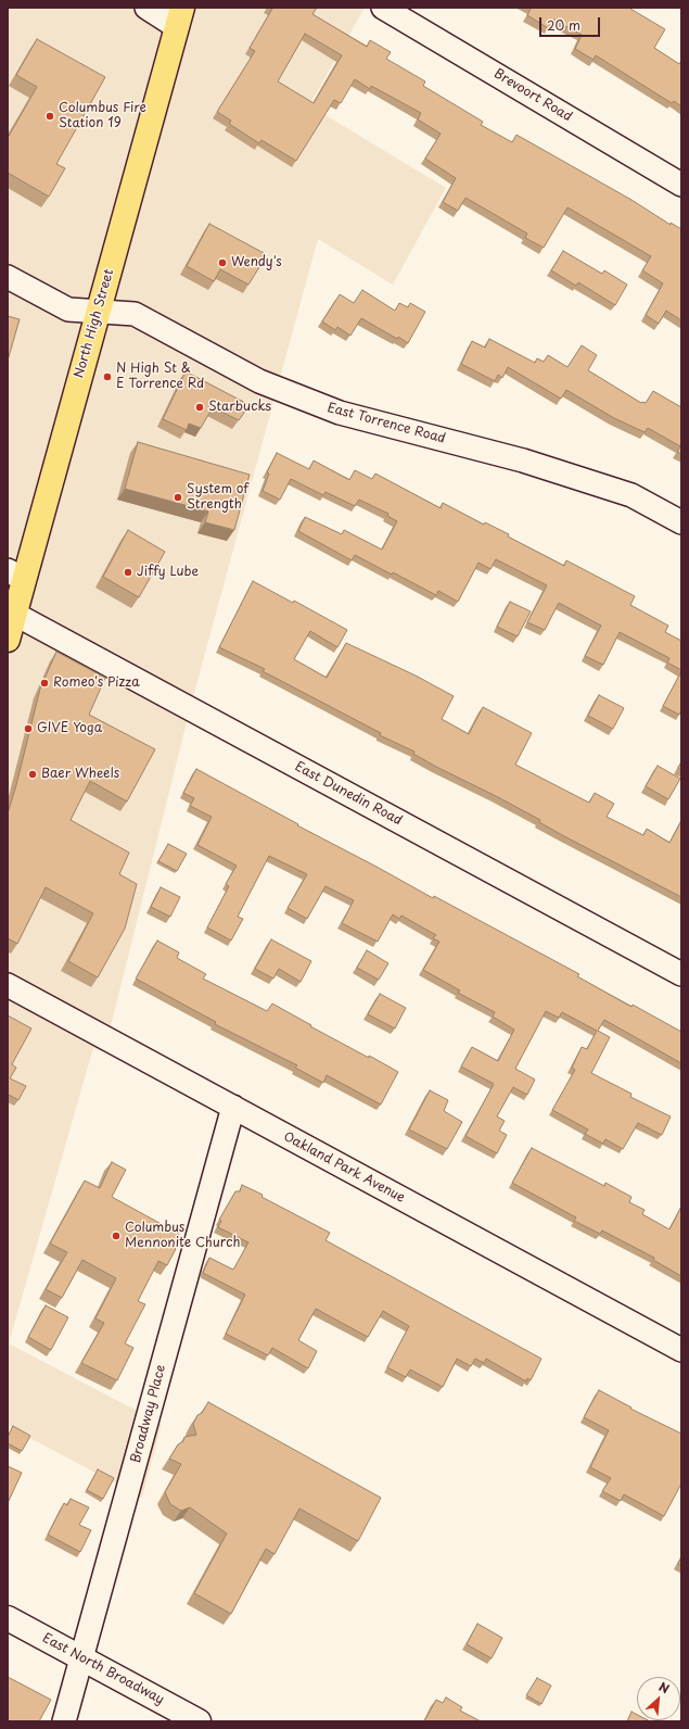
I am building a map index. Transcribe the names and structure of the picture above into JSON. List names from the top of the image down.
{
  "streets": {
    "main road": ["North High Street", "East North Broadway"],
    "street": [
      "Brevoort Road",
      "East Torrence Road",
      "East Dunedin Road",
      "Oakland Park Avenue",
      "Broadway Place"
    ]
  },
  "crossings": [
    ["North High Street", "East Torrence Road"],
    ["North High Street", "East Dunedin Road"],
    ["Oakland Park Avenue", "Broadway Place"],
    ["Broadway Place", "East North Broadway"]
  ],
  "places": [
    "Columbus Fire Station 19",
    "Wendy's",
    "N High St & E Torrence Rd",
    "Starbucks",
    "System of Strength",
    "Jiffy Lube",
    "Romeo's Pizza",
    "GIVE Yoga",
    "Baer Wheels",
    "Columbus Mennonite Church"
  ],
  "scale_bar": "20 m",
  "north": "top right"
}
